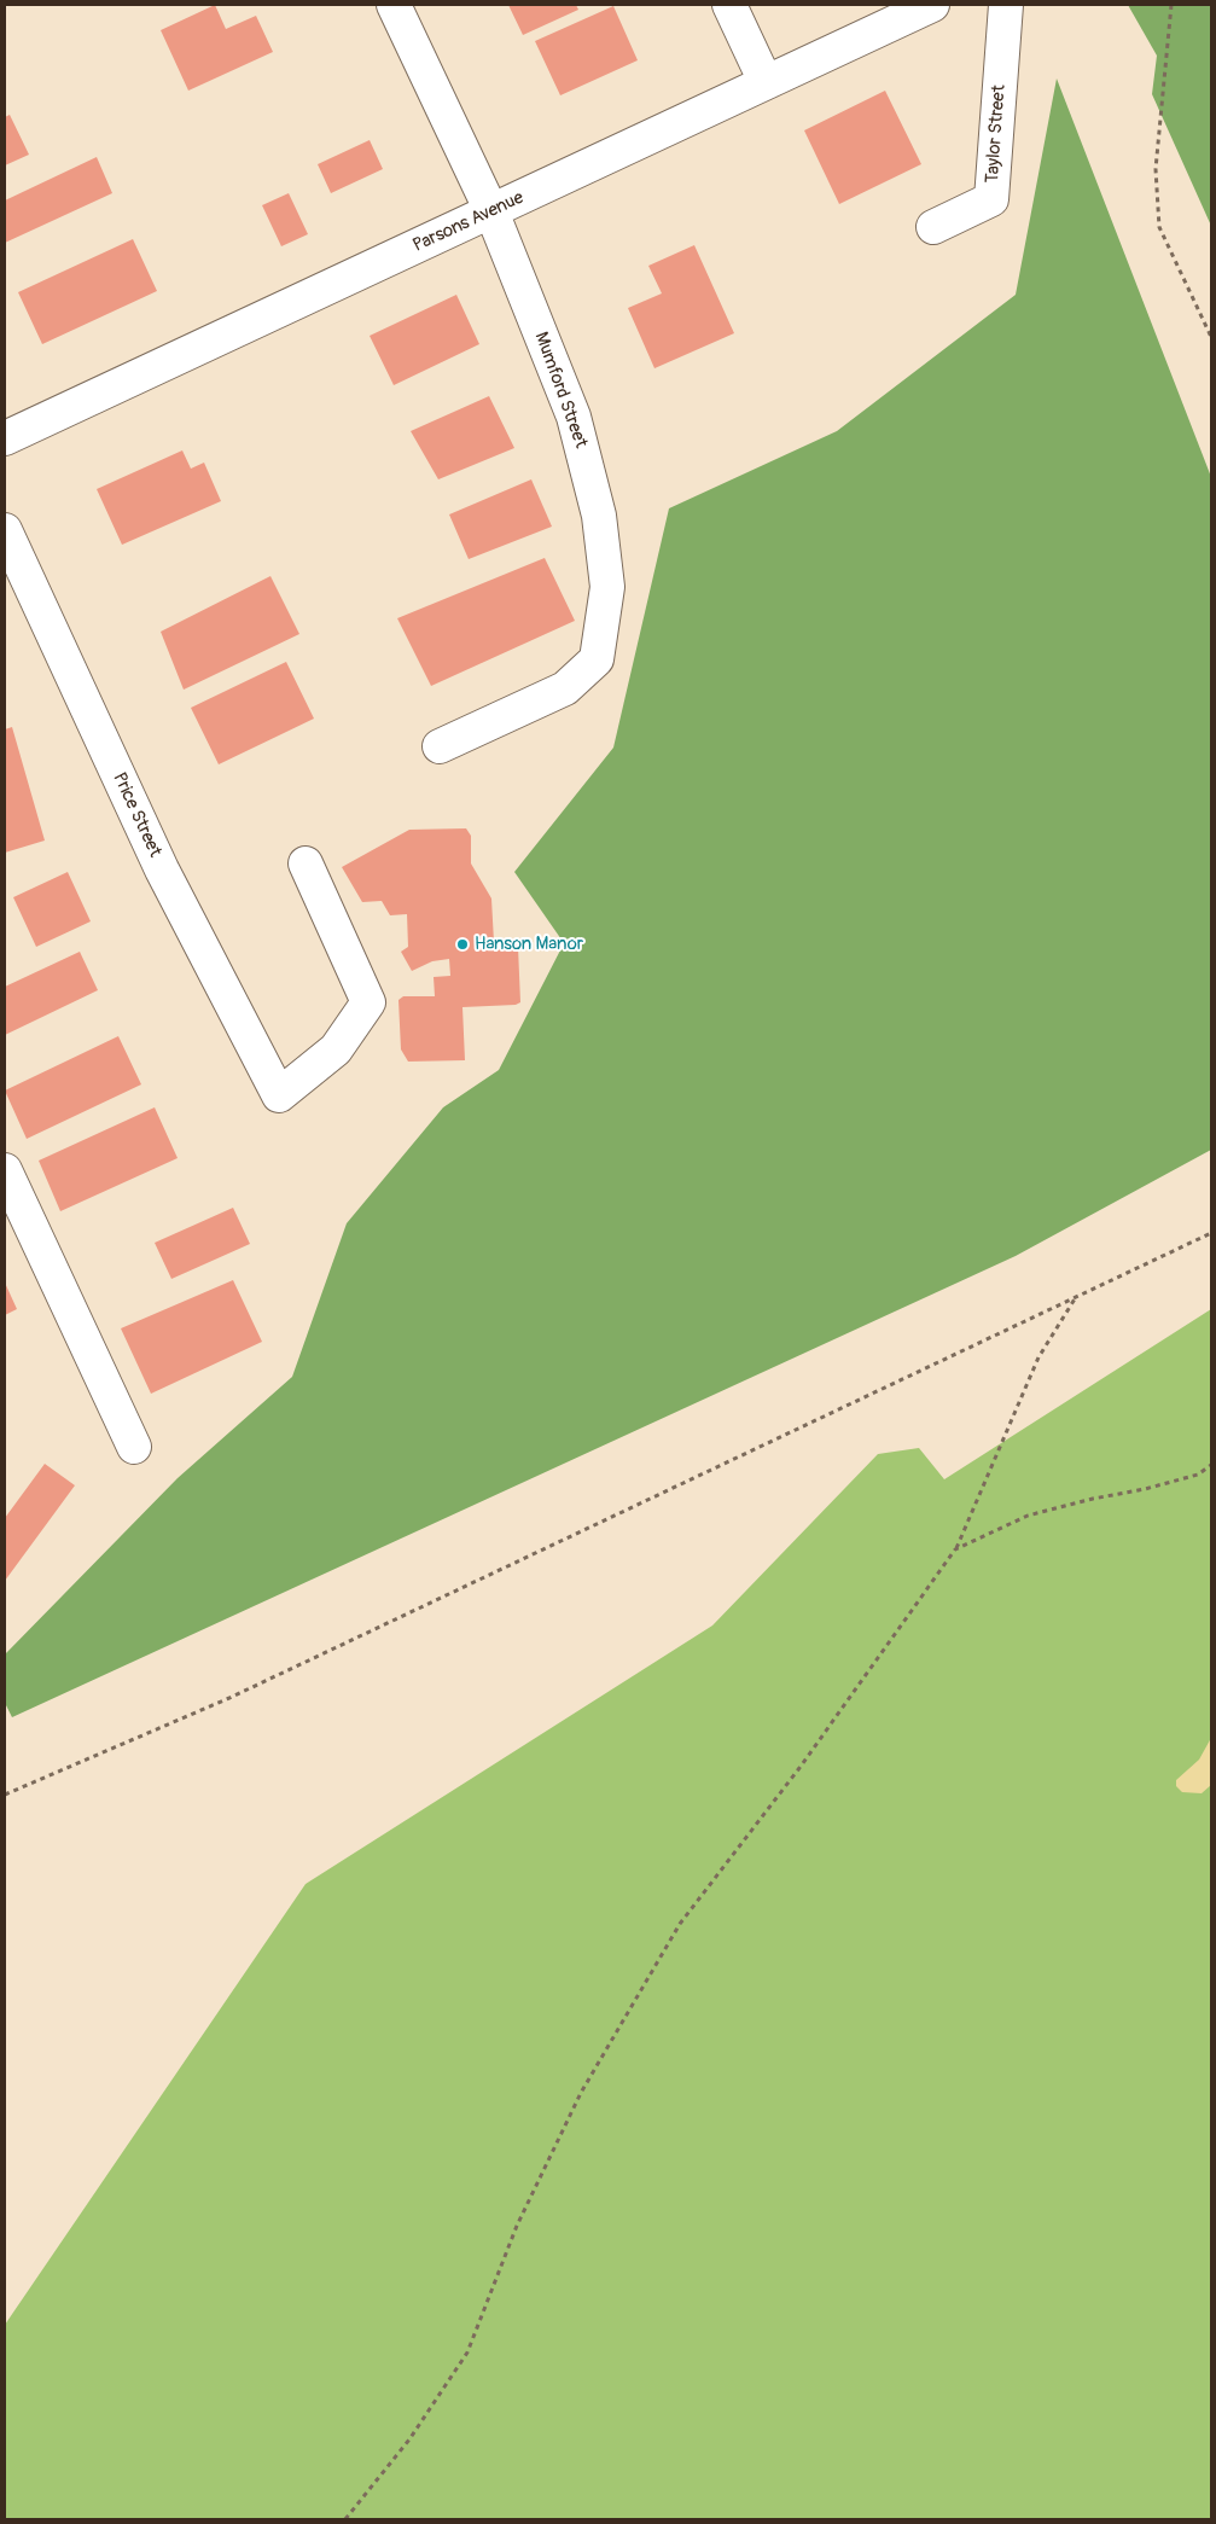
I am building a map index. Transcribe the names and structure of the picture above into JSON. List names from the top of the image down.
{
  "streets": {
    "street": [
      "Taylor Street",
      "Parsons Avenue",
      "Mumford Street",
      "Price Street"
    ]
  },
  "crossings": [
    ["Parsons Avenue", "Mumford Street"]
  ],
  "places": ["Hanson Manor"]
}
